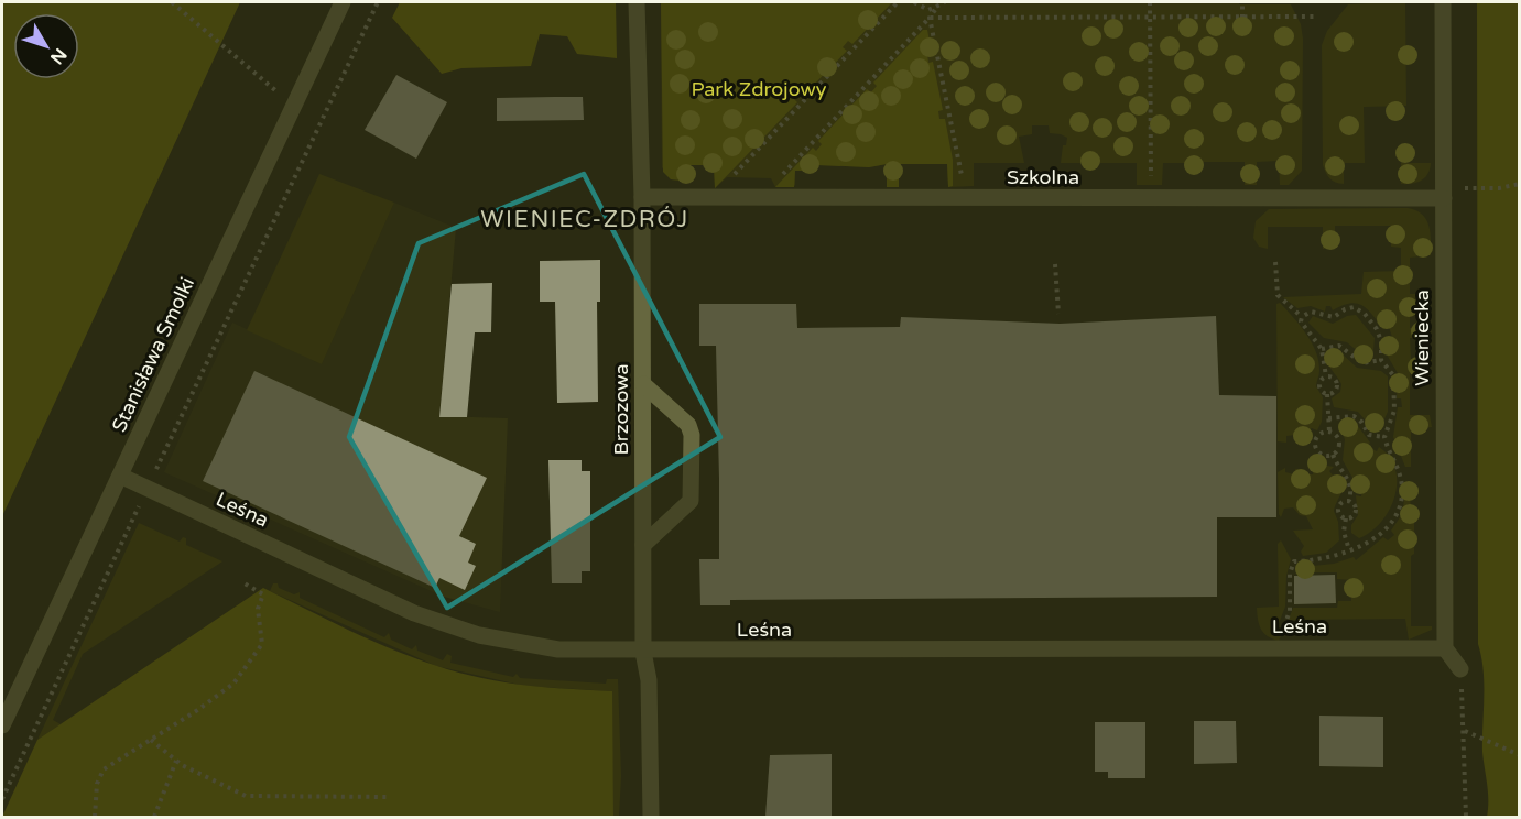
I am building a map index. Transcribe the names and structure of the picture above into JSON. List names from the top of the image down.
{
  "streets": {
    "street": [
      "Szkolna",
      "Wieniecka",
      "Stanisława Smolki",
      "Brzozowa",
      "Leśna"
    ]
  },
  "crossings": [
    ["Szkolna", "Wieniecka"],
    ["Szkolna", "Brzozowa"],
    ["Wieniecka", "Leśna"],
    ["Stanisława Smolki", "Leśna"],
    ["Brzozowa", "Leśna"]
  ],
  "districts": ["WIENIEC-ZDRÓJ"],
  "parks": ["Park Zdrojowy"],
  "north": "bottom right"
}
